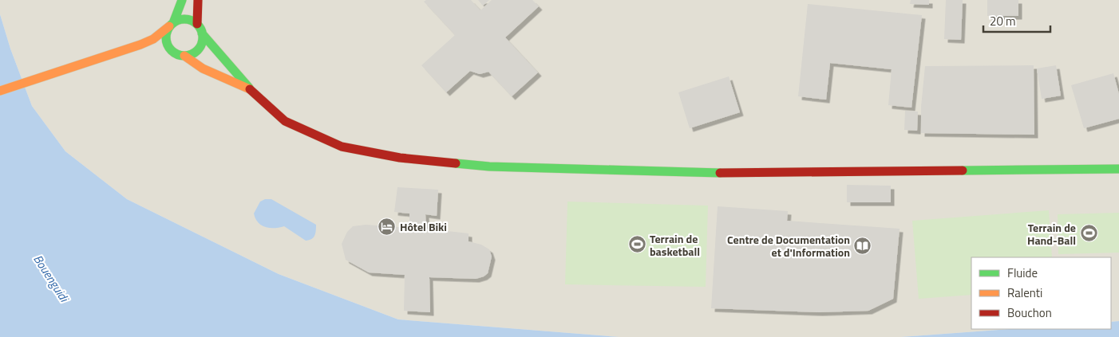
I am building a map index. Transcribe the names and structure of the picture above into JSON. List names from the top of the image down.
{
  "water": ["Bouenguidi"],
  "places": {
    "hotel": ["Hôtel Biki"],
    "sports": ["Terrain de Hand-Ball", "Terrain de basketball"],
    "library": ["Centre de Documentation et d'Information"]
  },
  "legend": ["Fluide", "Ralenti", "Bouchon"],
  "scale_bar": "20 m"
}
